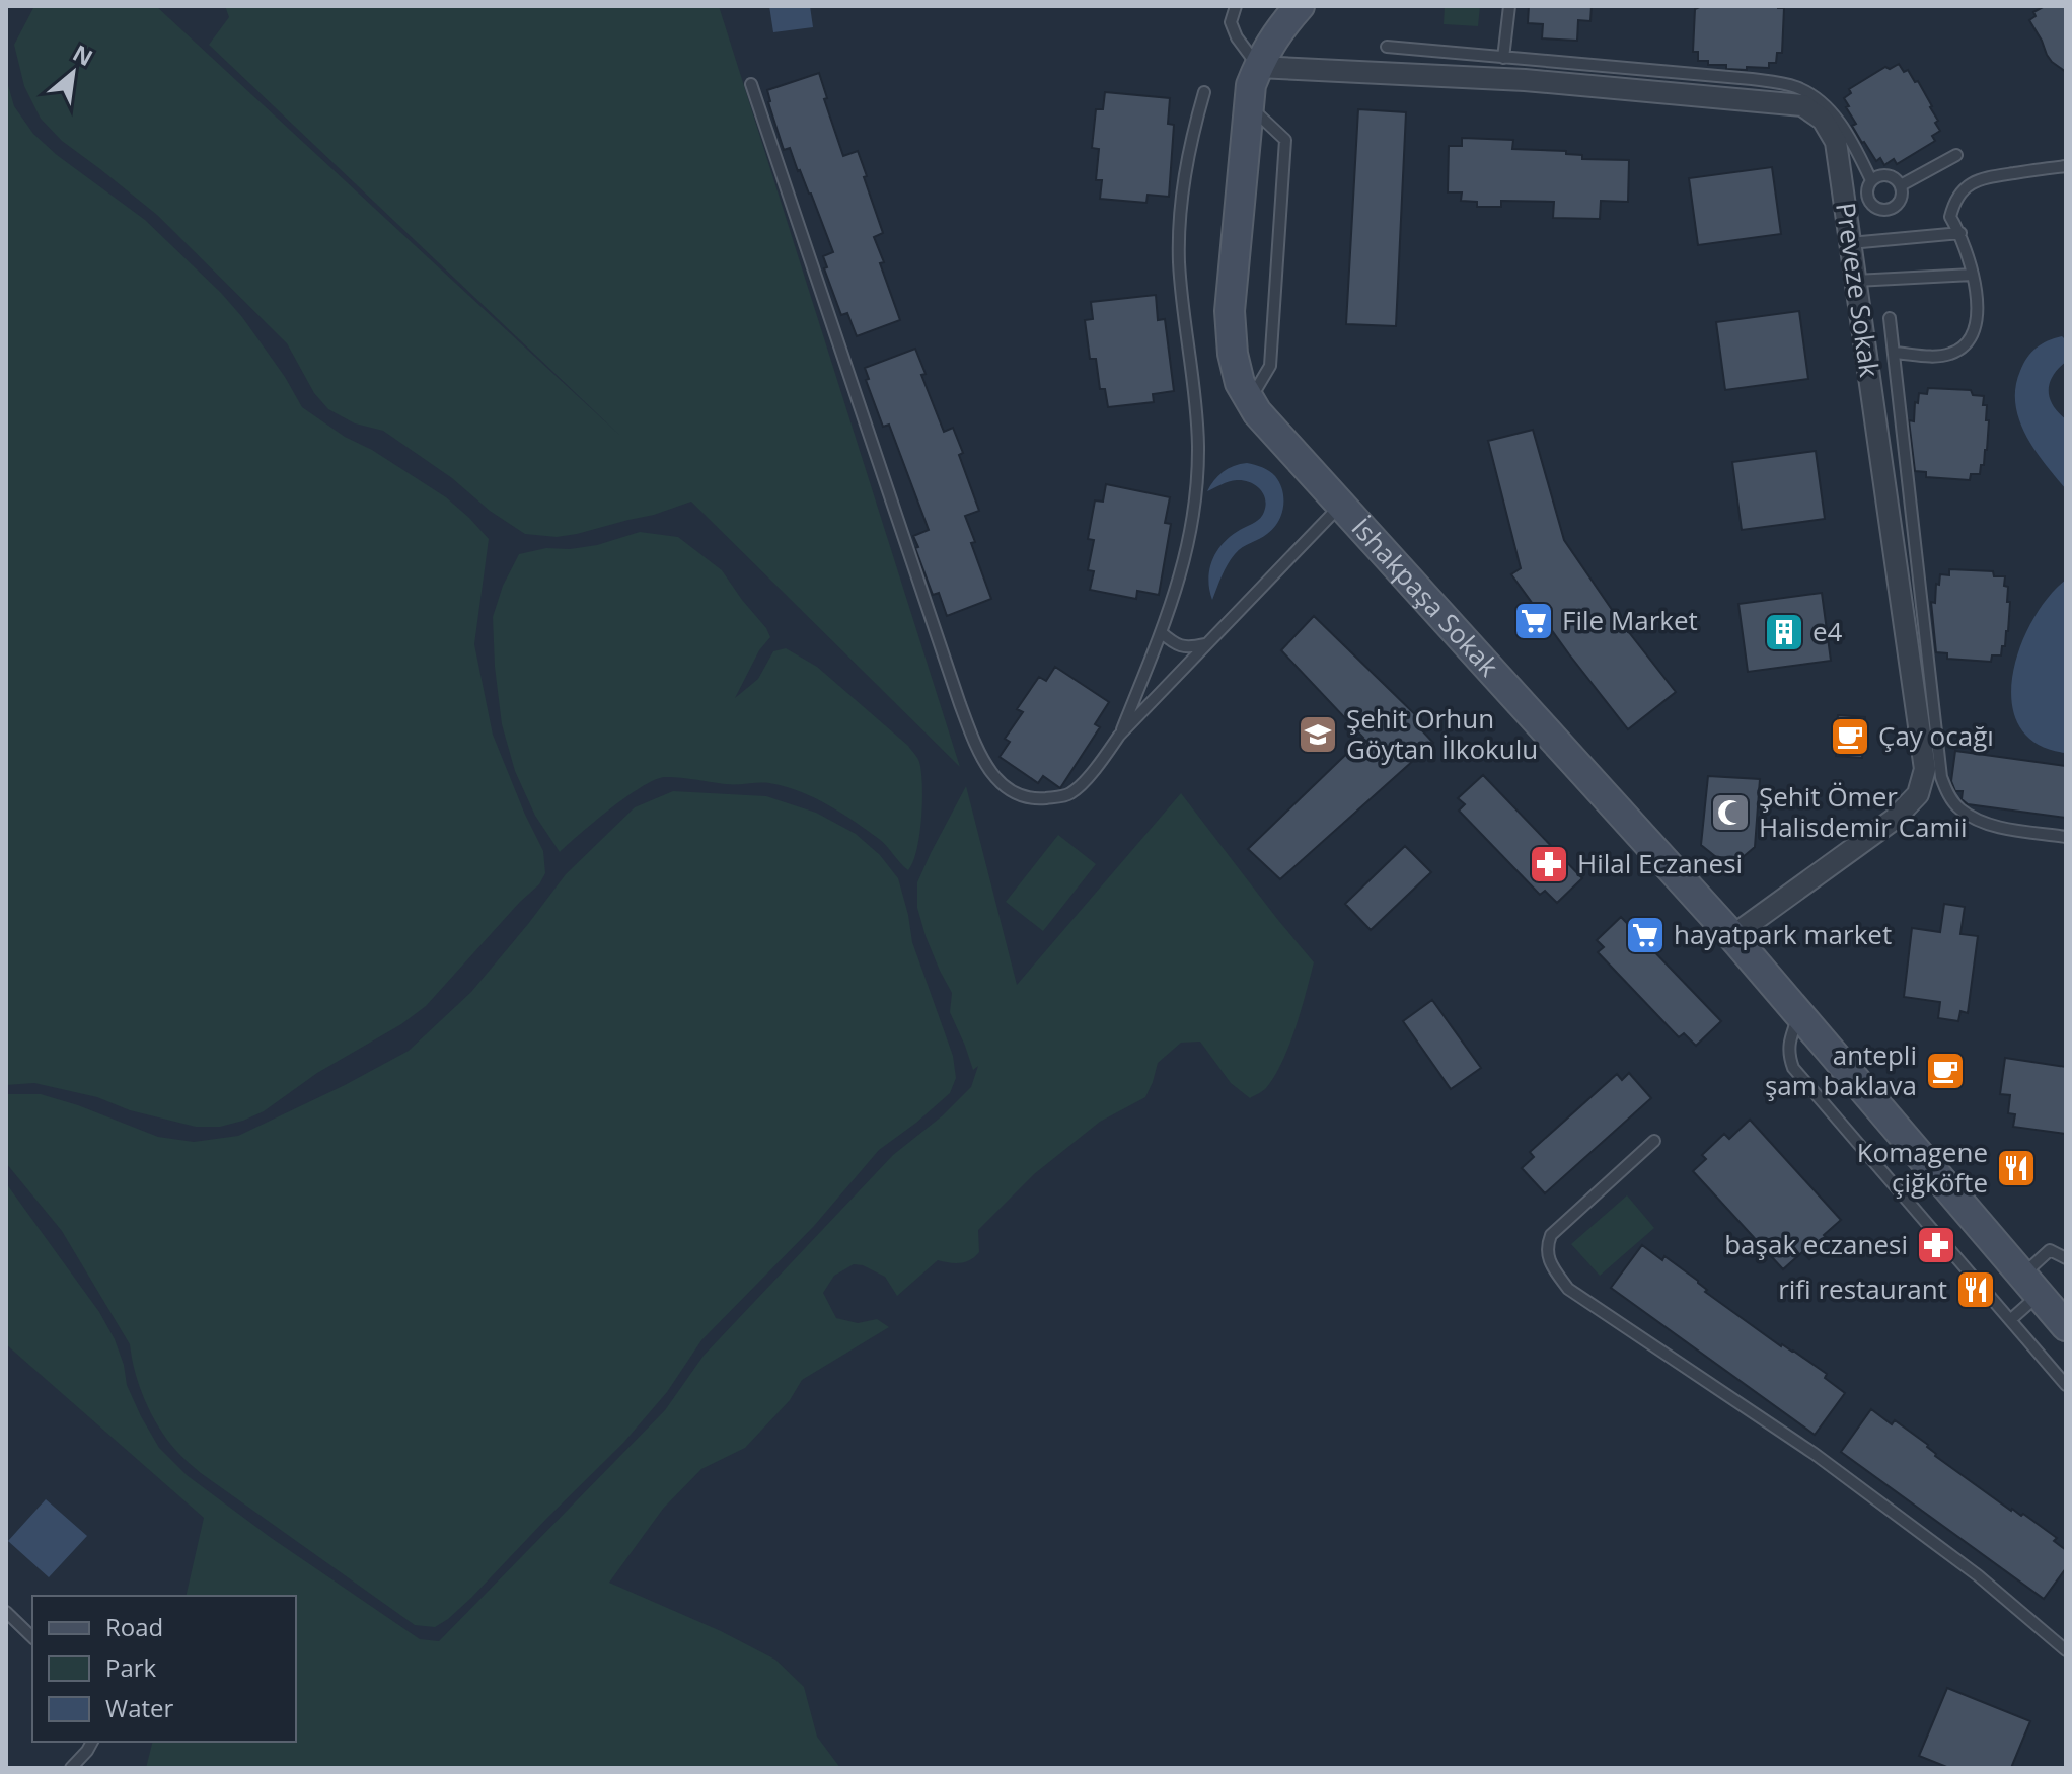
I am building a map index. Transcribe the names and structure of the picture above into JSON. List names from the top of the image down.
{
  "streets": {
    "street": ["Preveze Sokak", "İshakpaşa Sokak"]
  },
  "crossings": [
    ["Preveze Sokak", "İshakpaşa Sokak"]
  ],
  "places": {
    "supermarket": ["File Market", "hayatpark market"],
    "building": ["e4"],
    "school or university": ["Şehit Orhun Göytan İlkokulu"],
    "cafe": ["Çay ocağı", "antepli şam baklava"],
    "mosque": ["Şehit Ömer Halisdemir Camii"],
    "pharmacy": ["Hilal Eczanesi", "başak eczanesi"],
    "restaurant": ["Komagene çiğköfte", "rifi restaurant"]
  },
  "legend": ["Road", "Park", "Water"],
  "north": "top right"
}
